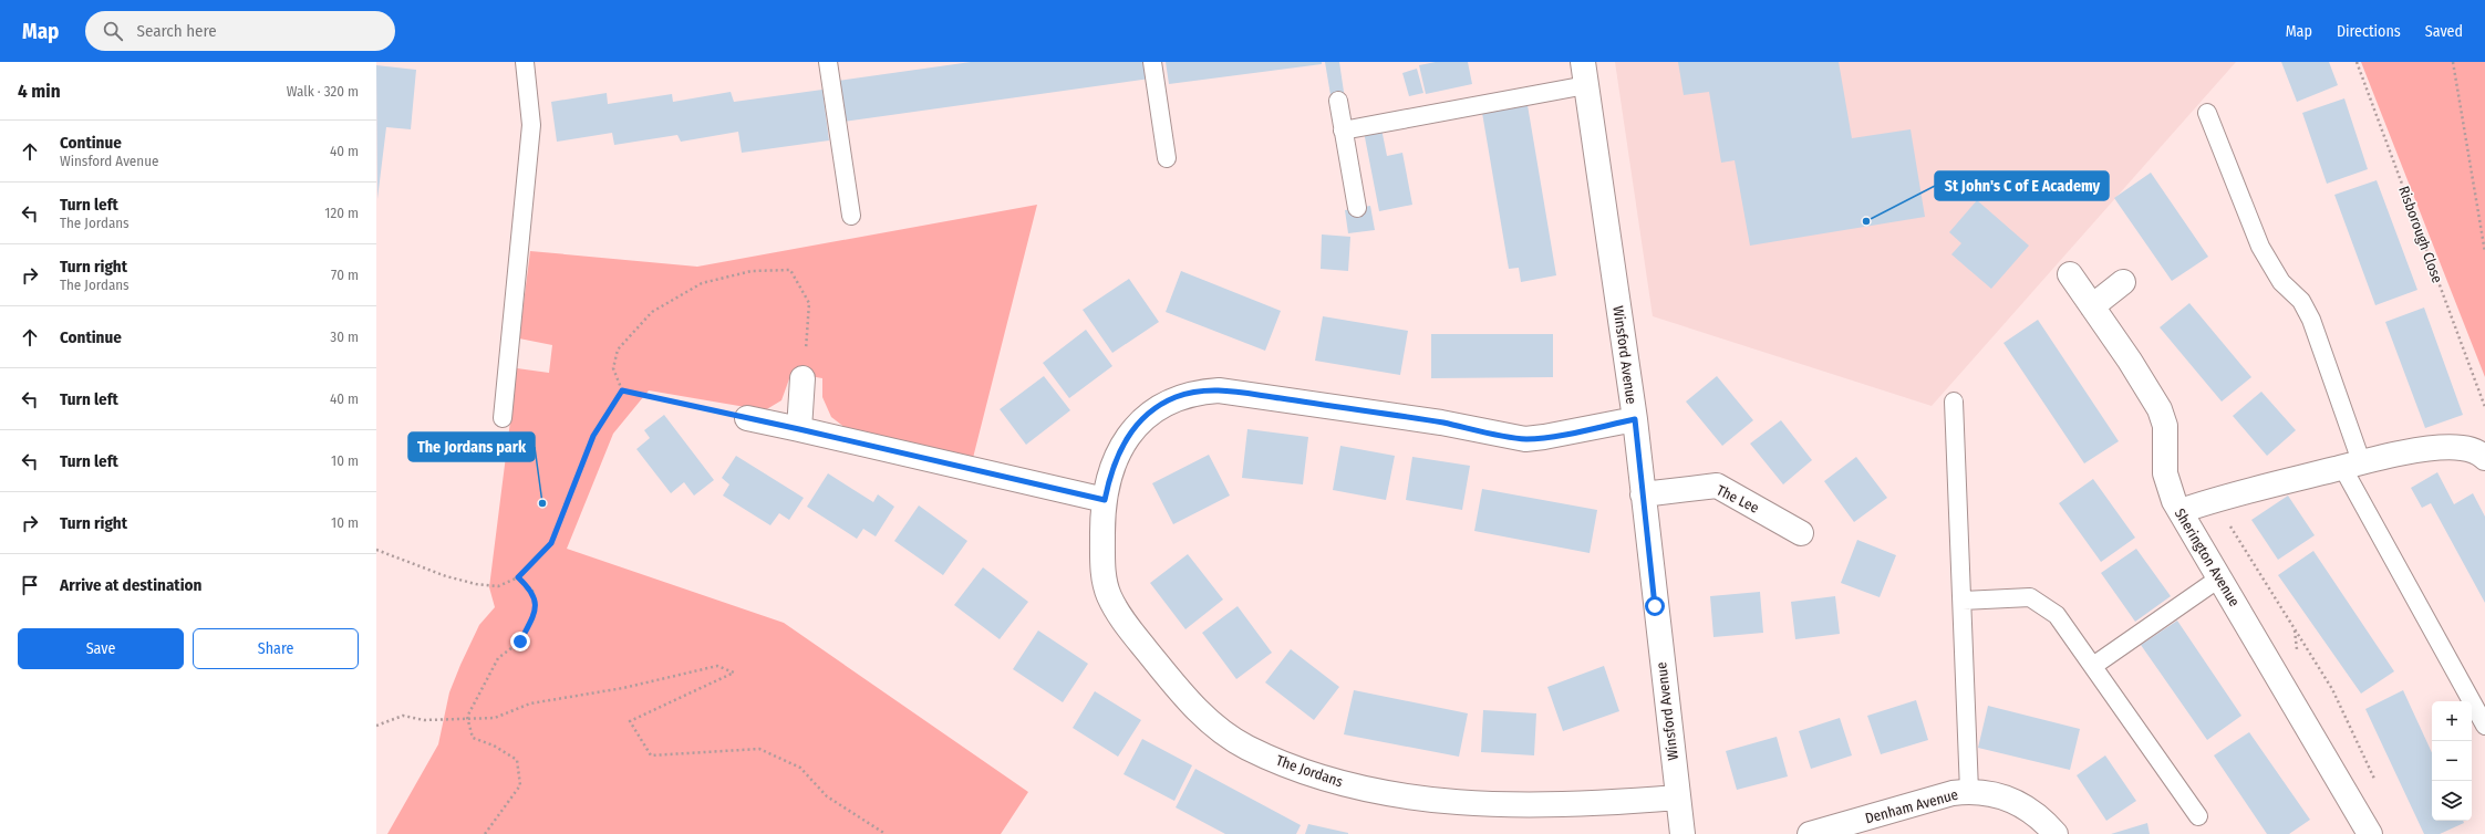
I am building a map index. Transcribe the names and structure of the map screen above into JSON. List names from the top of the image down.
{
  "streets": {
    "street": [
      "Winsford Avenue",
      "The Lee",
      "Sherington Avenue",
      "The Jordans",
      "Denham Avenue"
    ],
    "path": ["Risborough Close"]
  },
  "crossings": [
    ["Winsford Avenue", "The Lee"],
    ["Winsford Avenue", "The Jordans"]
  ],
  "places": ["St John's C of E Academy", "The Jordans park"],
  "page": {
    "header": "Map",
    "search": "Search here",
    "nav": ["Map", "Directions", "Saved"],
    "heading": ["4 min", "Walk · 320 m"],
    "list": [
      ["Continue", "Winsford Avenue", "40 m"],
      ["Turn left", "The Jordans", "120 m"],
      ["Turn right", "The Jordans", "70 m"],
      ["Continue", "30 m"],
      ["Turn left", "40 m"],
      ["Turn left", "10 m"],
      ["Turn right", "10 m"],
      "Arrive at destination"
    ],
    "buttons": ["Save", "Share"],
    "map_buttons": ["+", "−"]
  }
}
